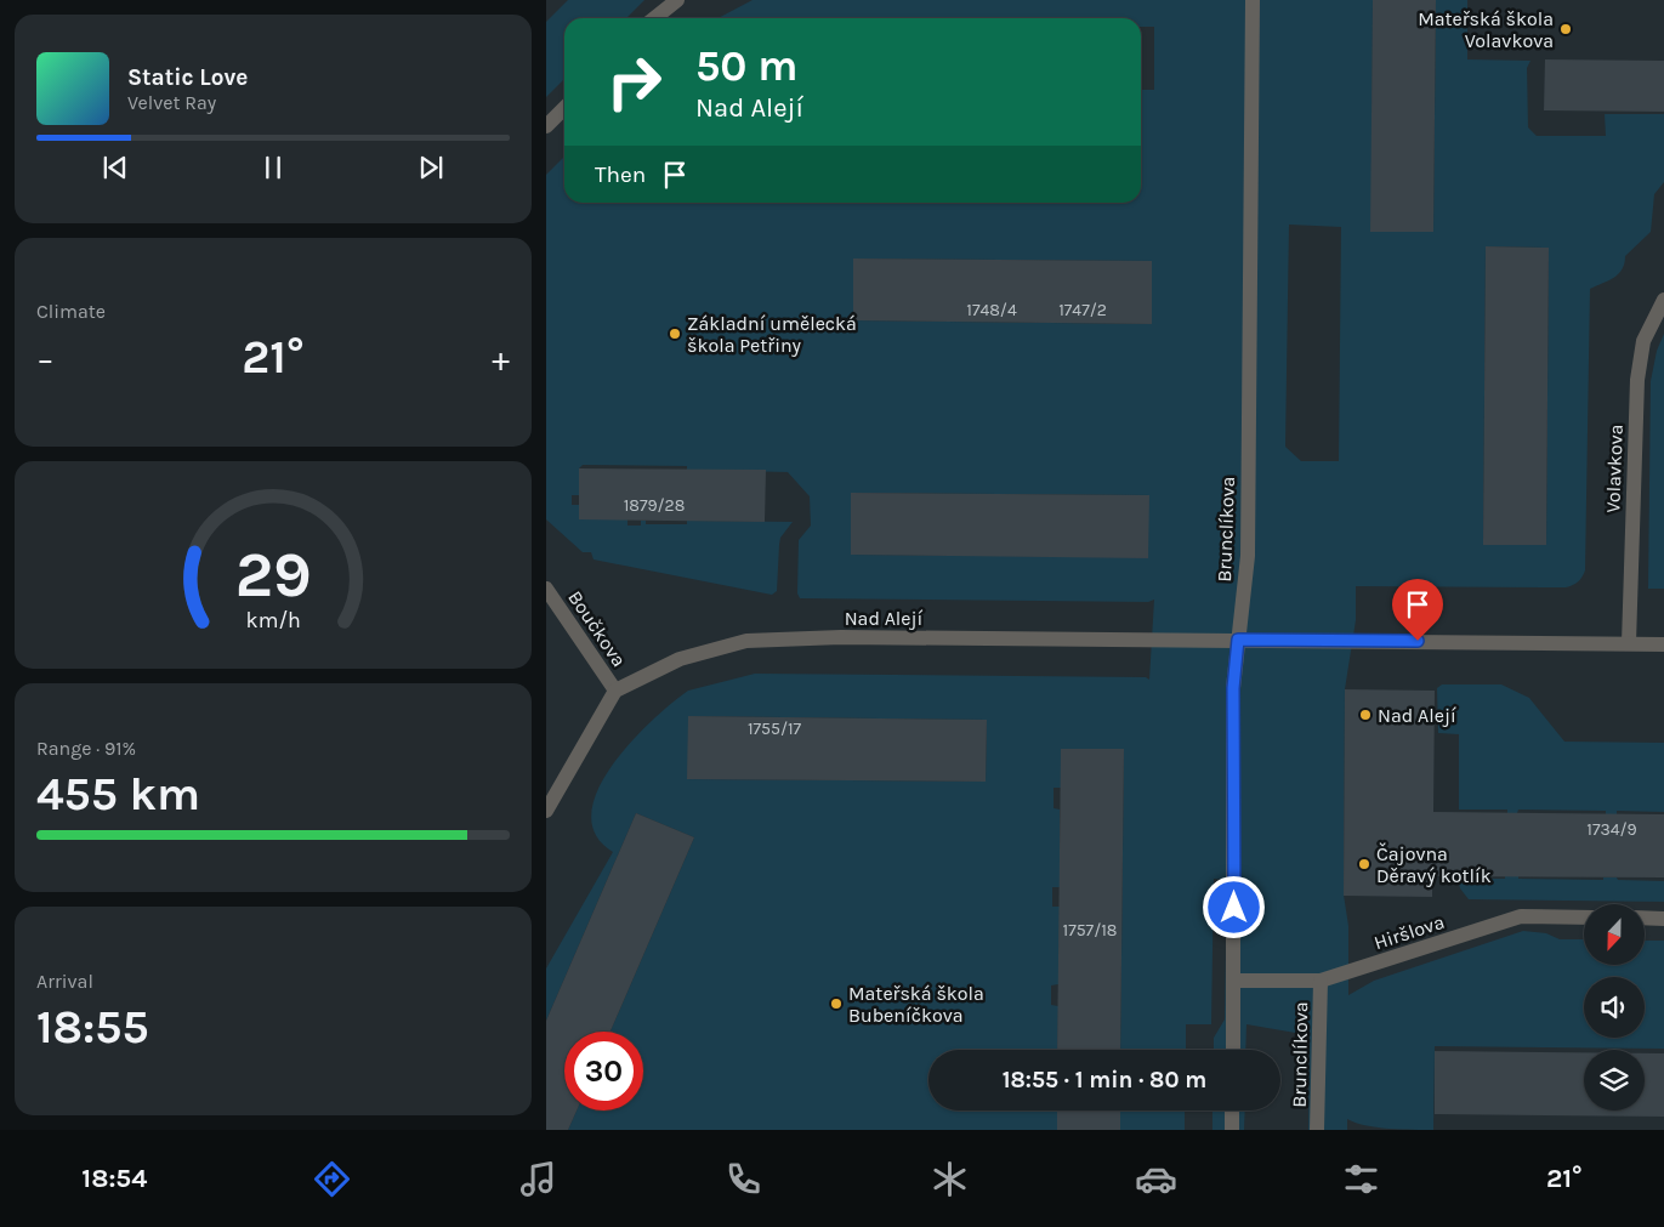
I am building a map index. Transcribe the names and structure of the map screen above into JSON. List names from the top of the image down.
{
  "streets": {
    "street": [
      "Volavkova",
      "Brunclíkova",
      "Nad Alejí",
      "Boučkova",
      "Hiršlova"
    ]
  },
  "crossings": [
    ["Volavkova", "Nad Alejí"],
    ["Brunclíkova", "Nad Alejí"],
    ["Brunclíkova", "Hiršlova"],
    ["Nad Alejí", "Boučkova"]
  ],
  "places": [
    "Mateřská škola Volavkova",
    "Základní umělecká škola Petřiny",
    "Nad Alejí",
    "Čajovna Děravý kotlík",
    "Mateřská škola Bubeníčkova"
  ],
  "house_numbers": [
    "1748/4",
    "1747/2",
    "1879/28",
    "1755/17",
    "1734/9",
    "1757/18"
  ],
  "north": "bottom",
  "page": {
    "turn": ["50 m", "Nad Alejí"],
    "song": ["Static Love", "Velvet Ray"],
    "then": "Then",
    "tile": [
      "Climate",
      ["Range · 91%", "455 km"],
      ["Arrival", "18:55"]
    ],
    "heat": ["−", "21°", "+"],
    "limit": "30",
    "trip": "18:55 · 1 min · 80 m",
    "tabs": ["18:54", "21°"],
    "gauge": ["29", "km/h"]
  }
}
